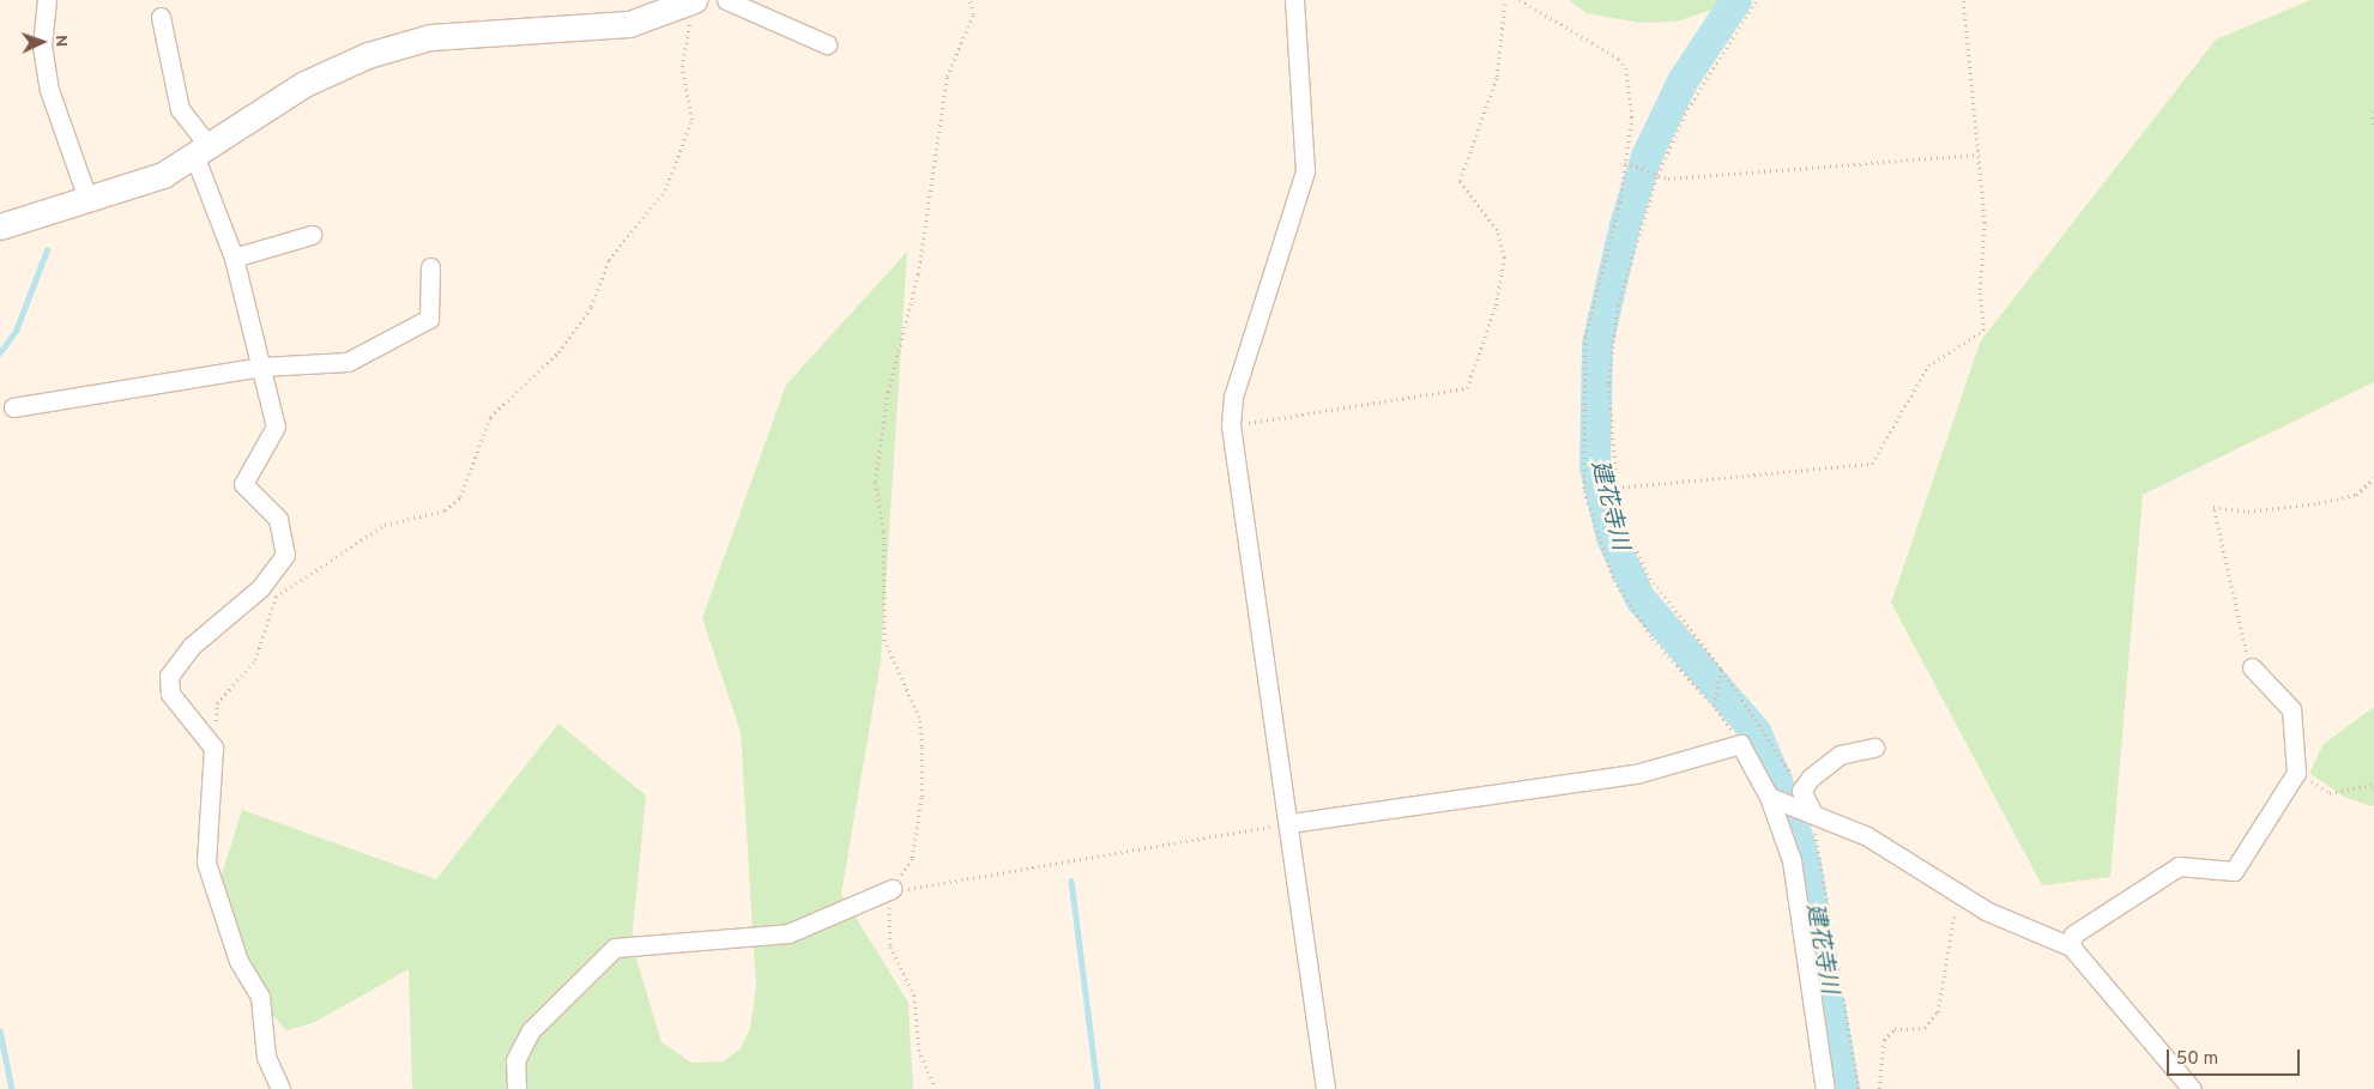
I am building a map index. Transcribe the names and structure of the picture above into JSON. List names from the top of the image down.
{
  "water": ["建花寺川"],
  "scale_bar": "50 m",
  "north": "right"
}
